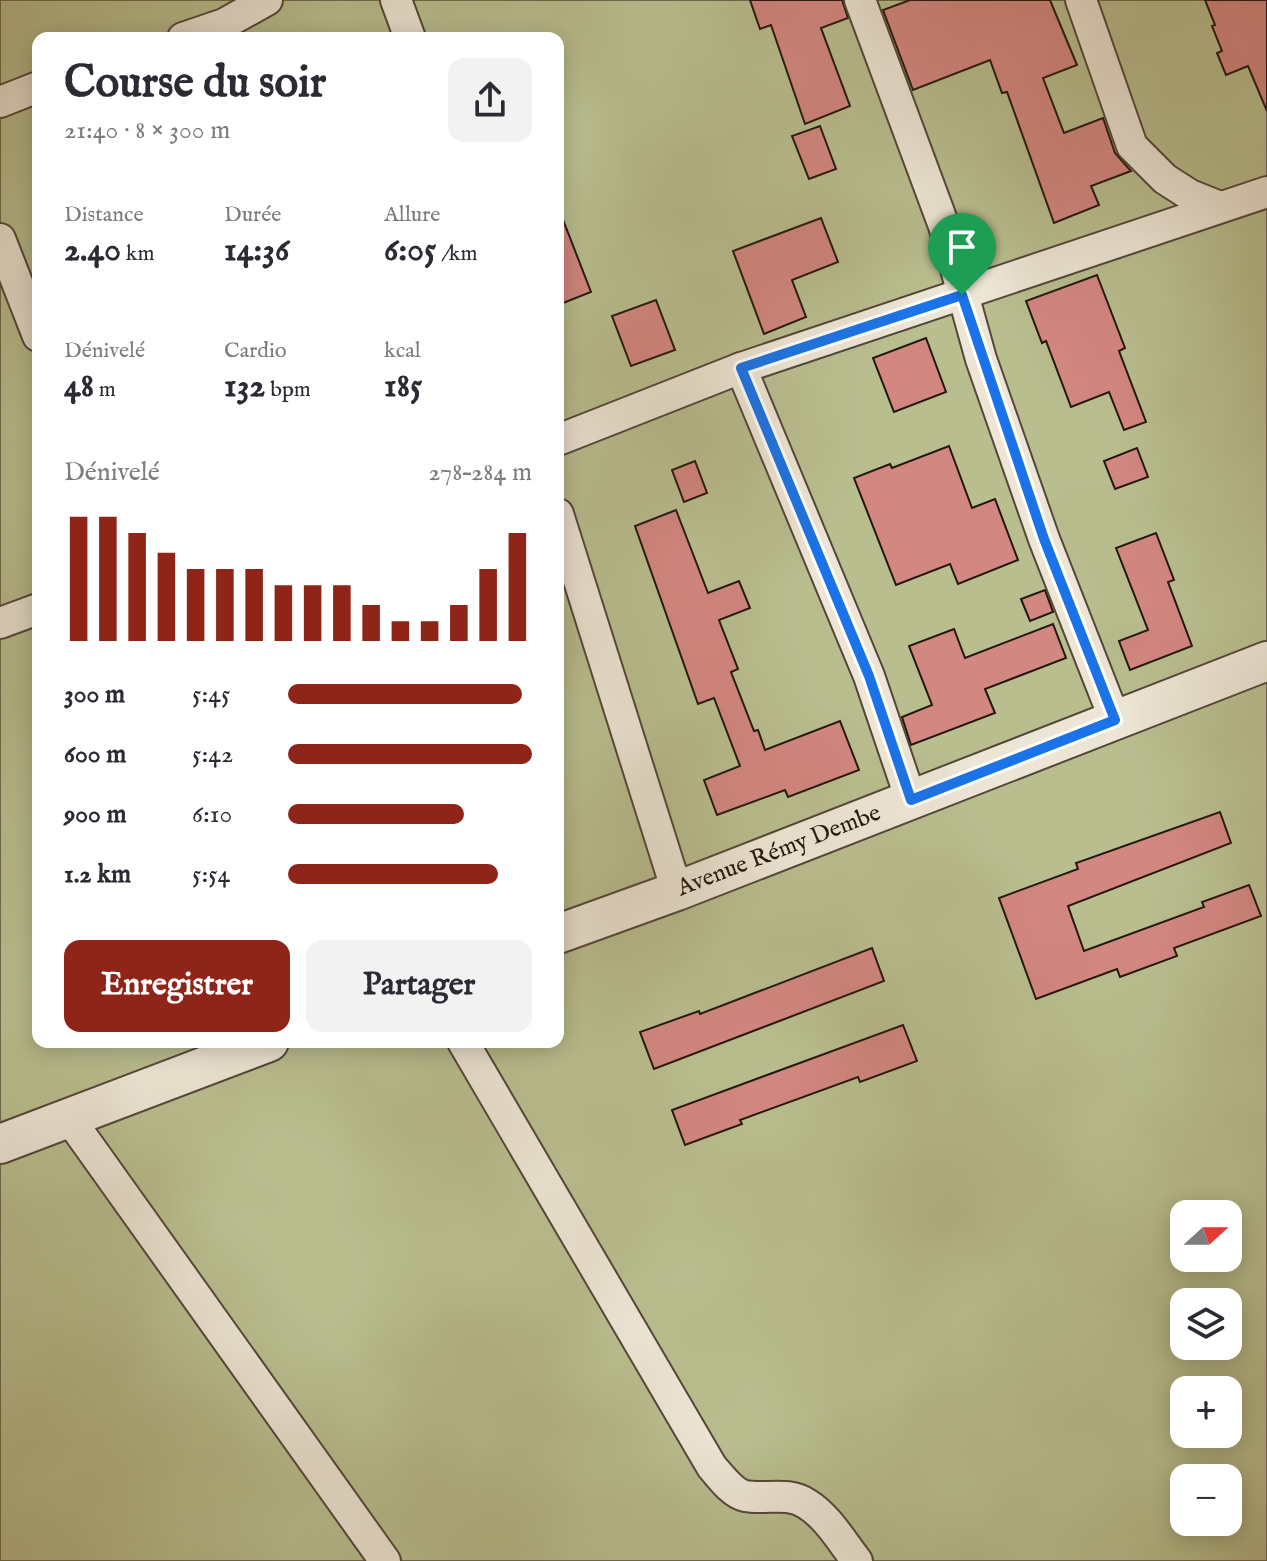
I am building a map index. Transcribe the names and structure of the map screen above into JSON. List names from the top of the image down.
{
  "streets": {
    "street": ["Avenue Rémy Dembe"]
  },
  "north": "right",
  "page": {
    "heading": ["Course du soir", "21:40 · 8 × 300 m"],
    "stats": [
      ["Distance", "2.40 km"],
      ["Durée", "14:36"],
      ["Allure", "6:05 /km"],
      ["Dénivelé", "48 m"],
      ["Cardio", "132 bpm"],
      ["kcal", "185"]
    ],
    "chart": ["Dénivelé", "278–284 m"],
    "list": [
      {
        "name": "300 m",
        "note": "5:45"
      },
      {
        "name": "600 m",
        "note": "5:42"
      },
      {
        "name": "900 m",
        "note": "6:10"
      },
      {
        "name": "1.2 km",
        "note": "5:54"
      }
    ],
    "buttons": ["Enregistrer", "Partager"],
    "map_buttons": ["+", "−"]
  }
}
